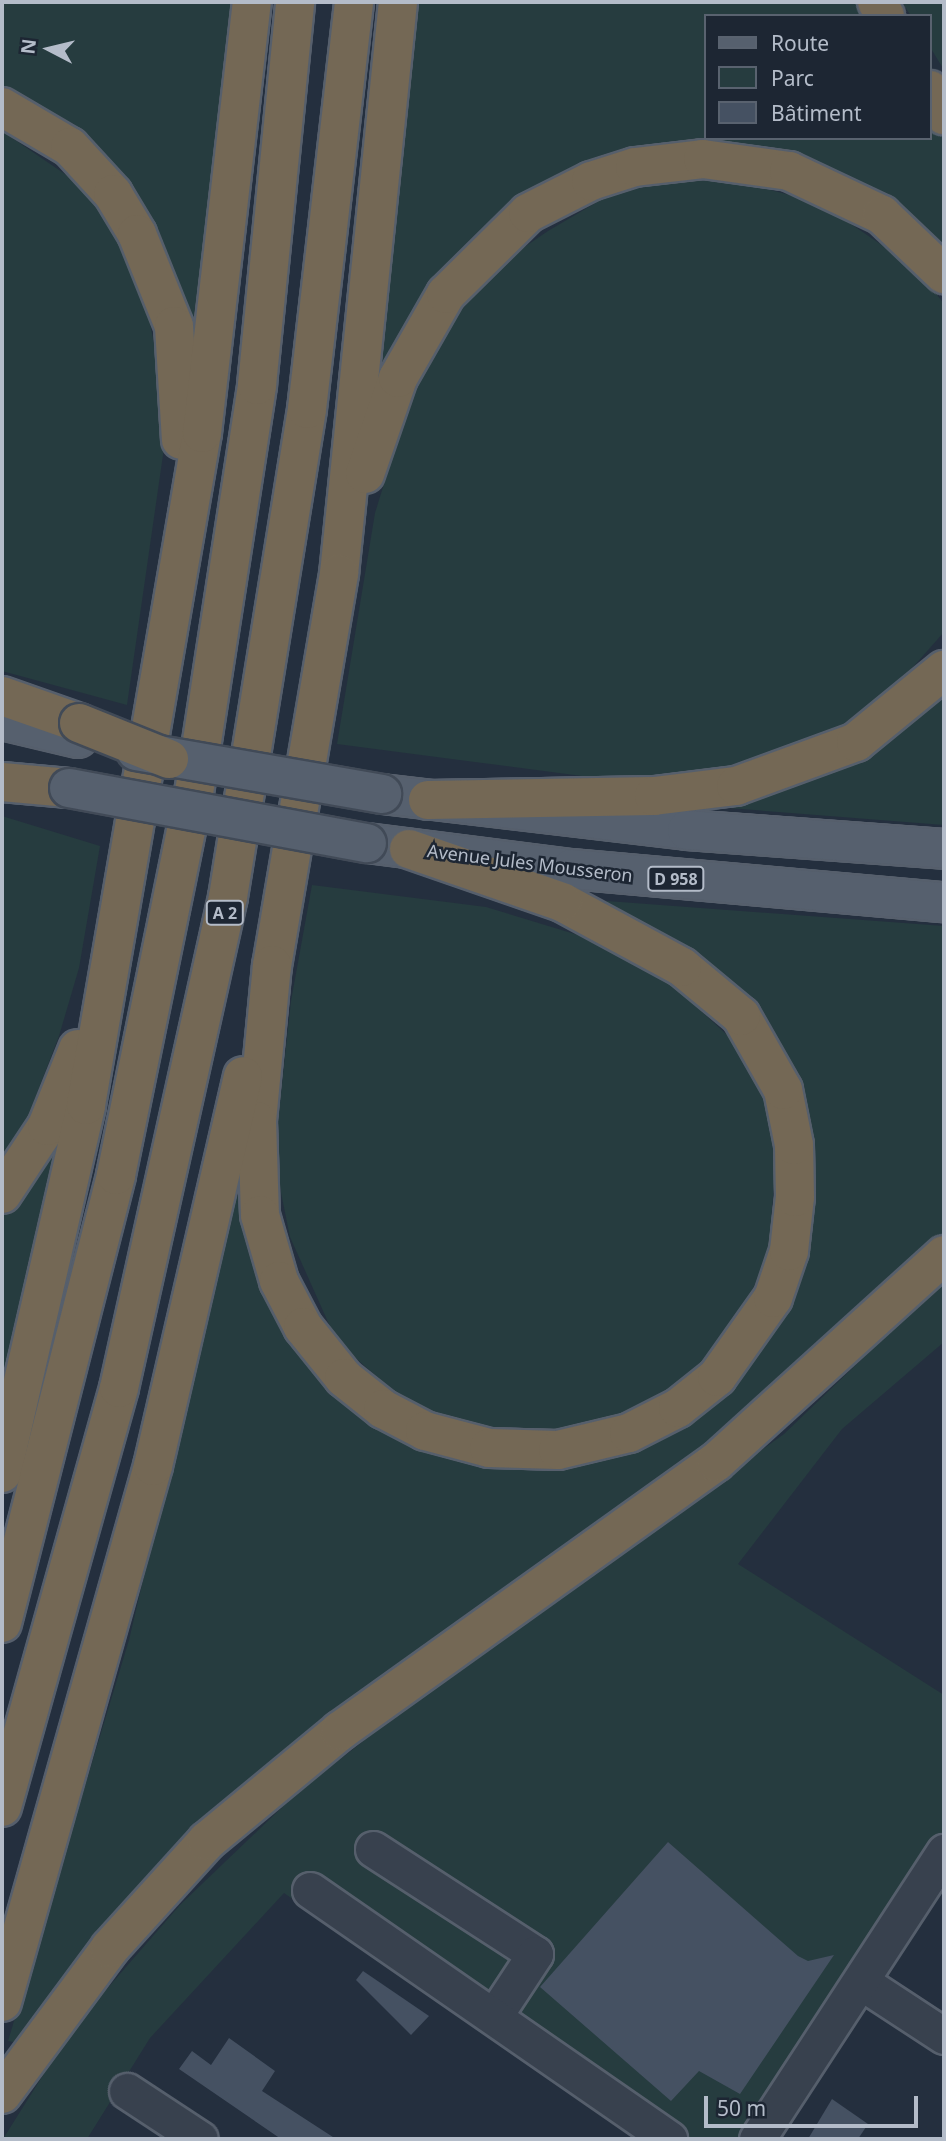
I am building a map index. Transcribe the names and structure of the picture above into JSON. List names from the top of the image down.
{
  "streets": {
    "highway": ["A 2"],
    "main road": ["Avenue Jules Mousseron", "D 958"]
  },
  "crossings": [
    ["Avenue Jules Mousseron", "D 958"]
  ],
  "legend": ["Route", "Parc", "Bâtiment"],
  "scale_bar": "50 m",
  "north": "left"
}
